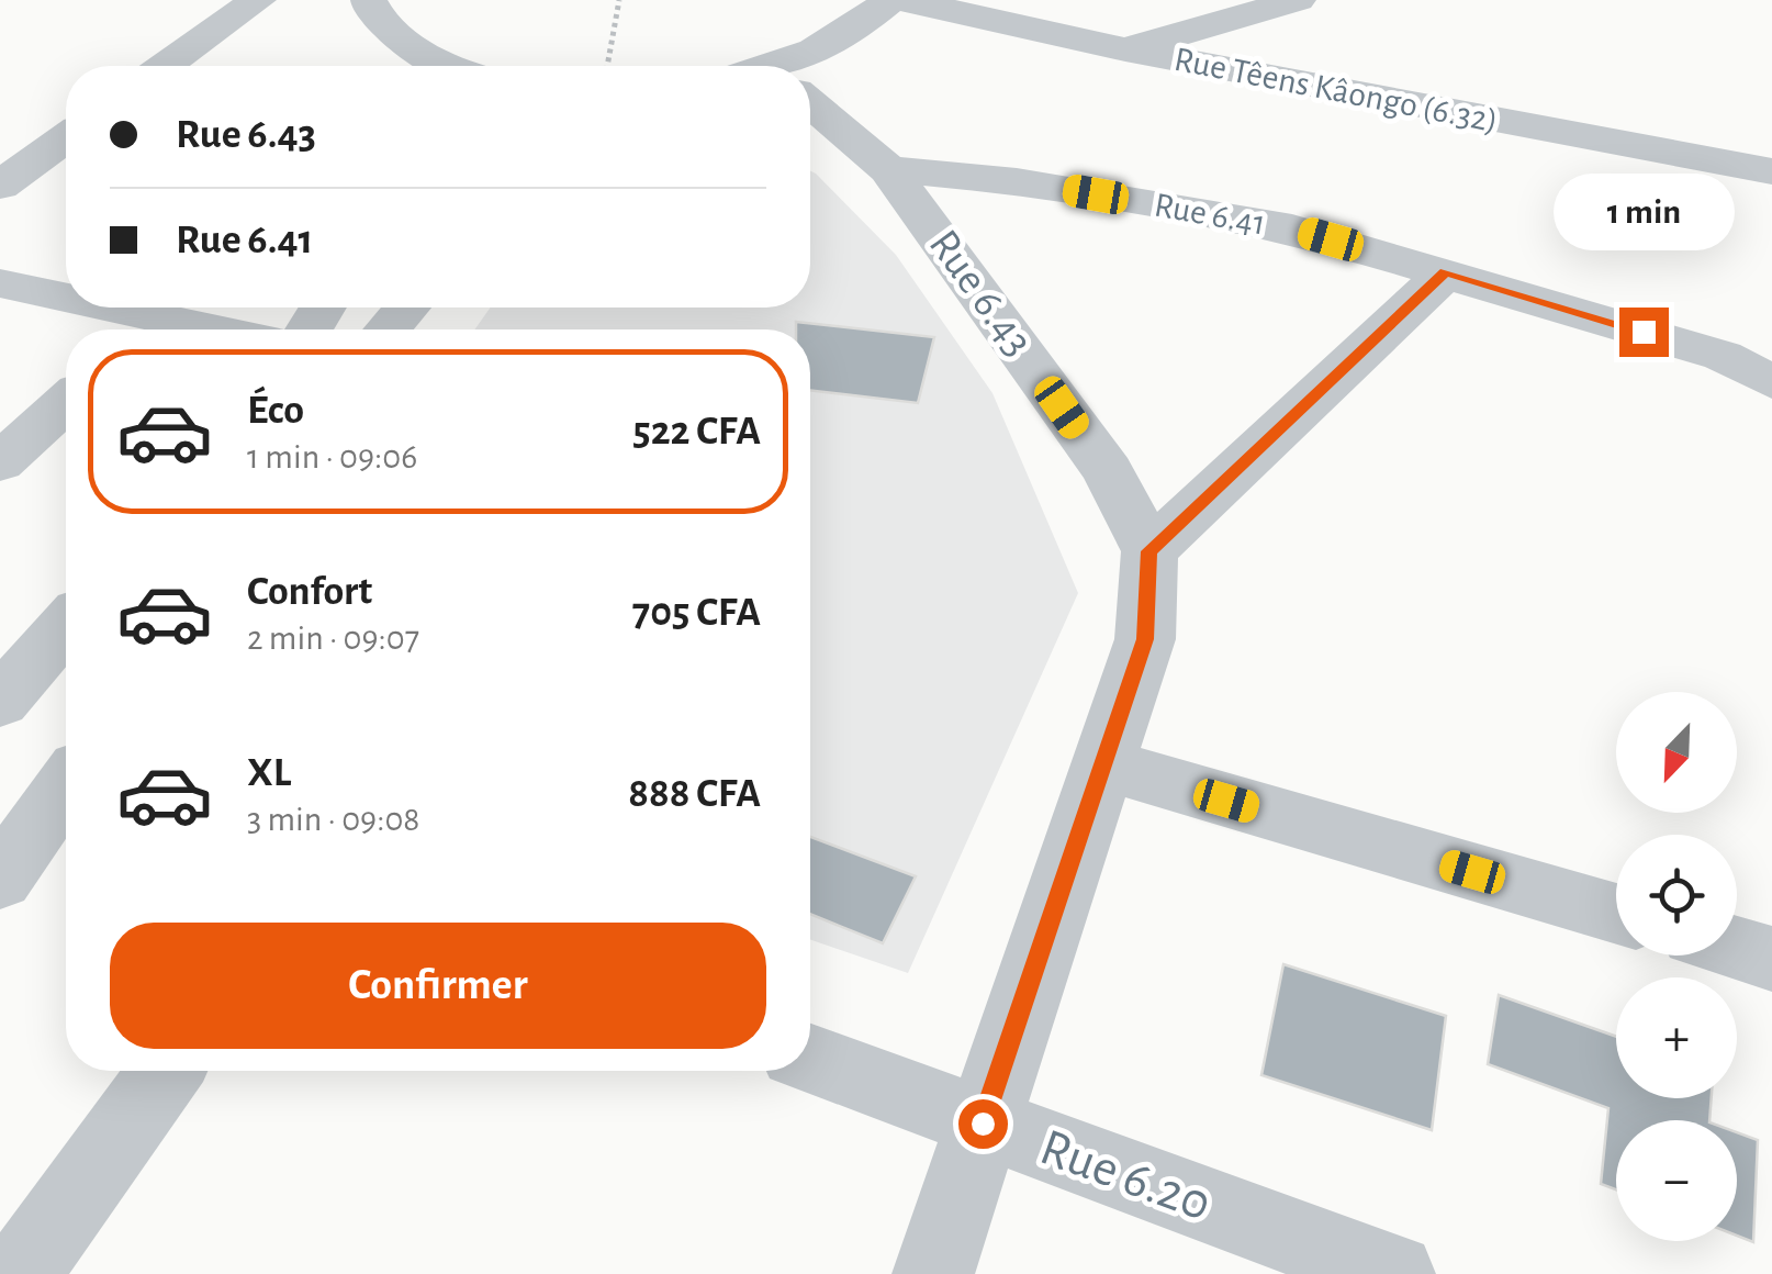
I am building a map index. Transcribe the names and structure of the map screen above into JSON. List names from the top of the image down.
{
  "streets": {
    "street": [
      "Rue Têens Kâongo (6.32)",
      "Rue 6.41",
      "Rue 6.43",
      "Rue 6.20"
    ]
  },
  "crossings": [
    ["Rue 6.41", "Rue 6.43"],
    ["Rue 6.43", "Rue 6.20"]
  ],
  "north": "bottom left",
  "page": {
    "banner": ["Rue 6.43", "Rue 6.41"],
    "bubble": "1 min",
    "list": [
      {
        "name": "Éco",
        "note": "1 min · 09:06",
        "value": "522 CFA"
      },
      {
        "name": "Confort",
        "note": "2 min · 09:07",
        "value": "705 CFA"
      },
      {
        "name": "XL",
        "note": "3 min · 09:08",
        "value": "888 CFA"
      }
    ],
    "map_buttons": ["+", "−"],
    "buttons": "Confirmer"
  }
}
